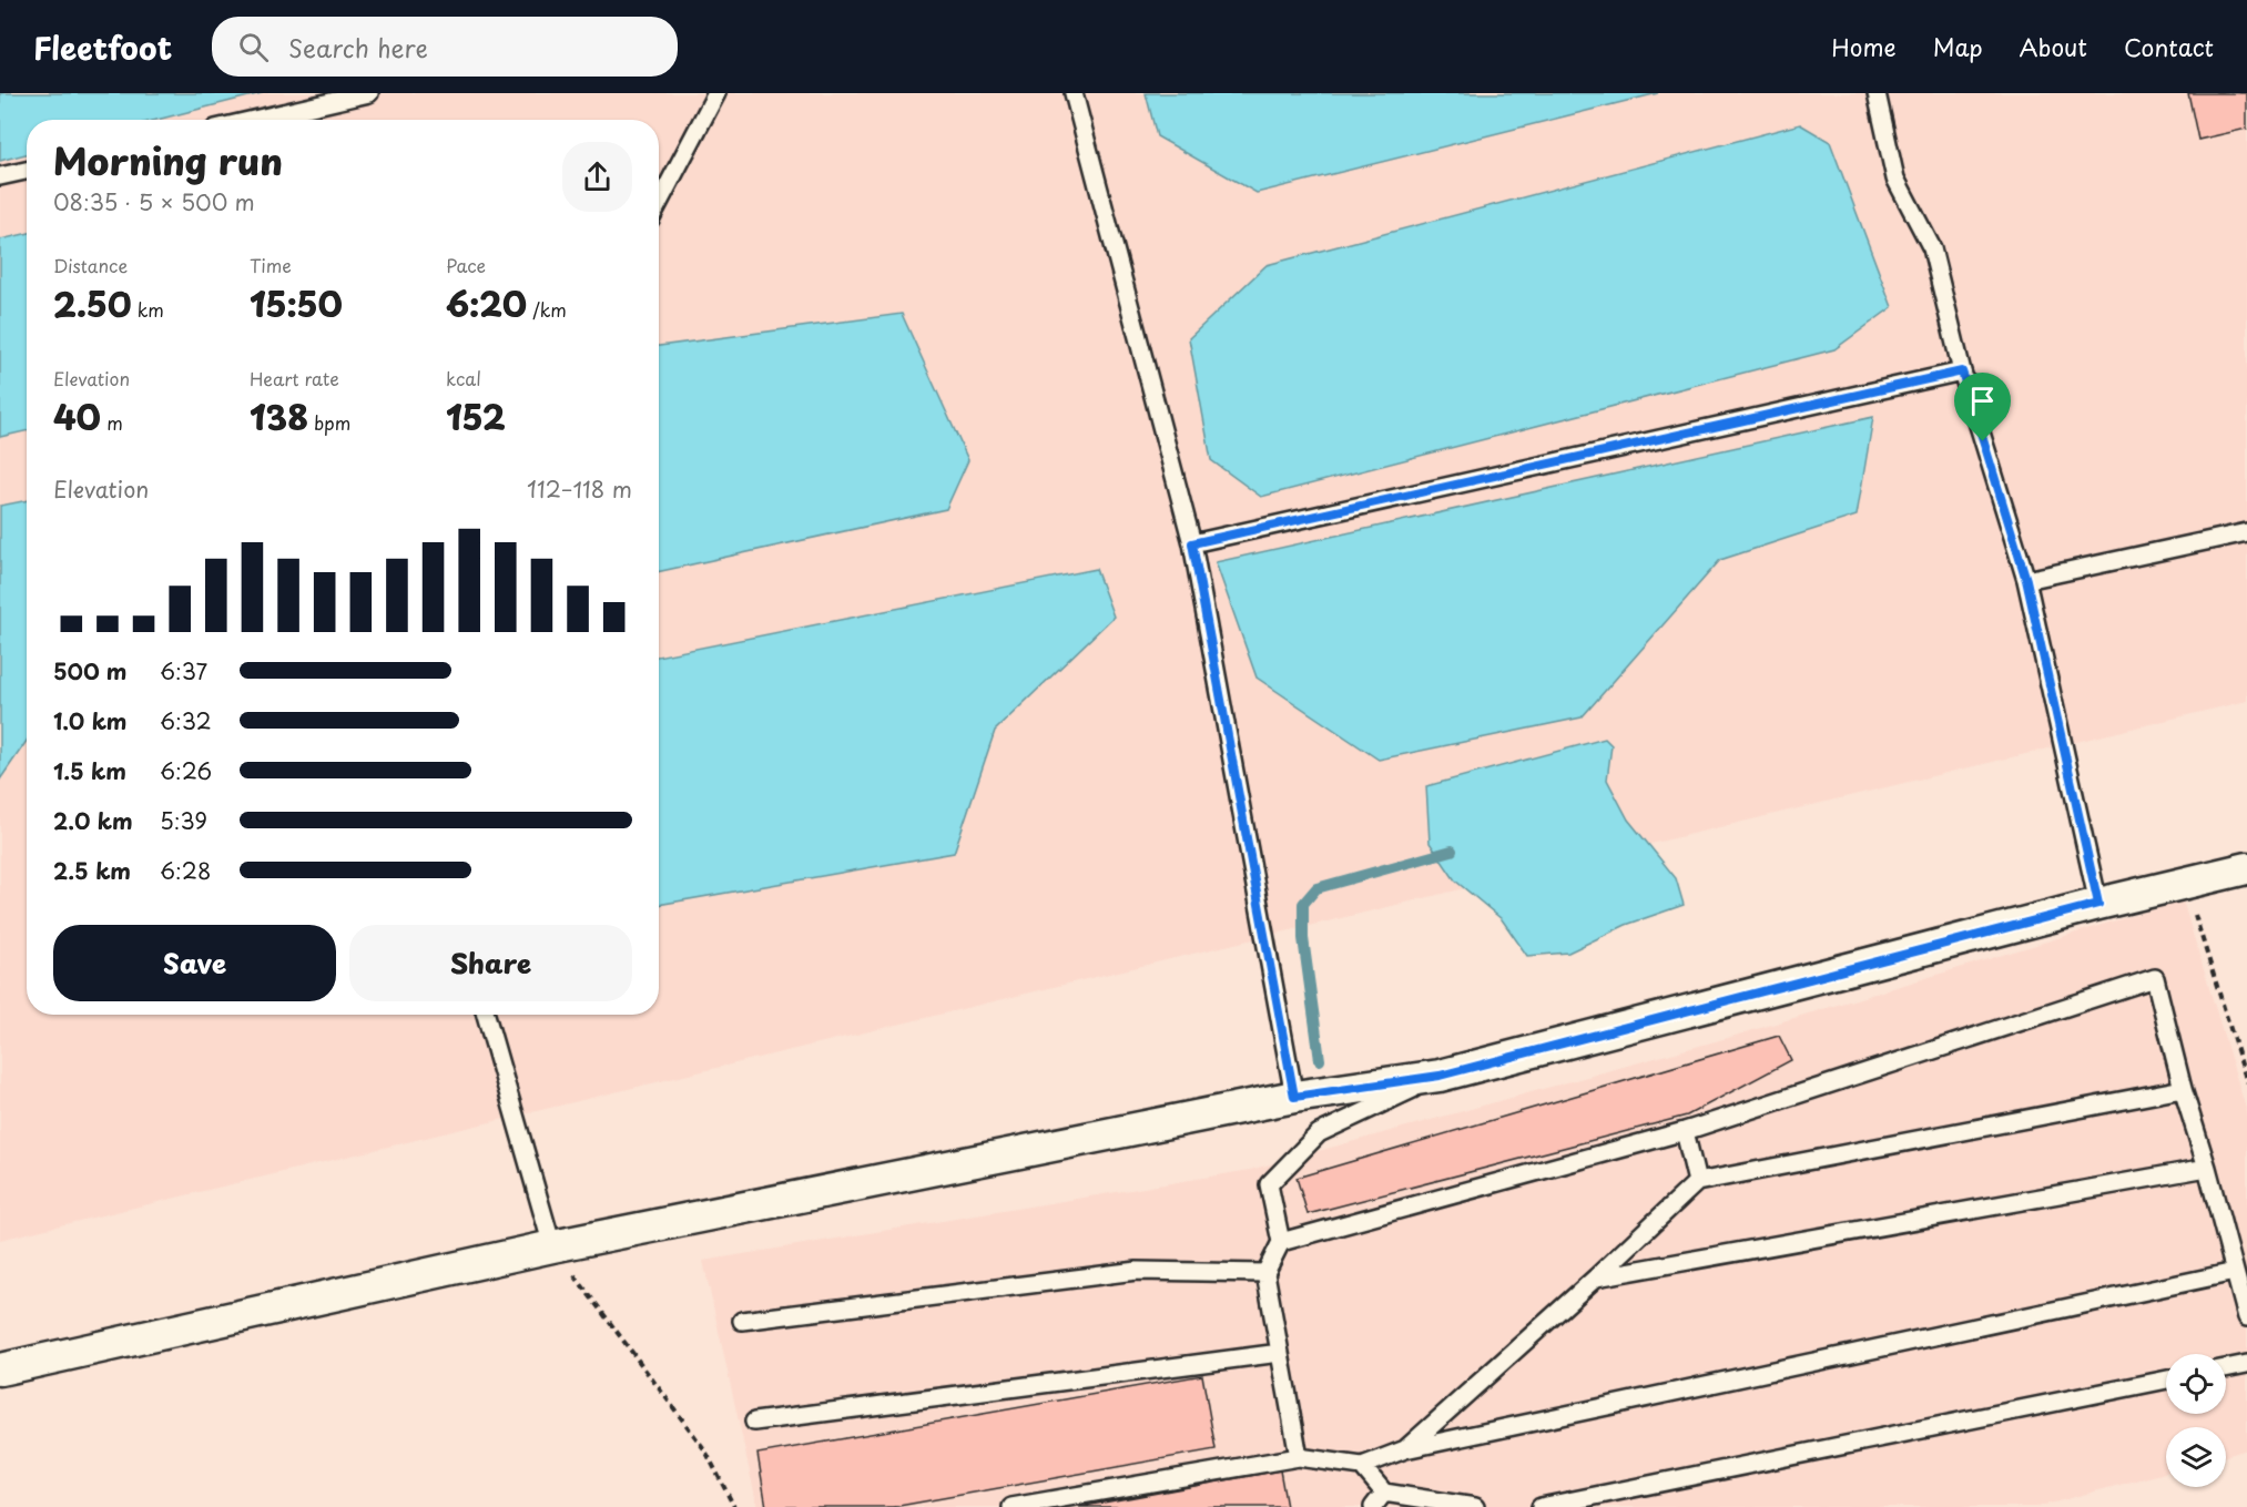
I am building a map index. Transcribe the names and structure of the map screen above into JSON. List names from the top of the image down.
{
  "page": {
    "header": "Fleetfoot",
    "search": "Search here",
    "nav": [
      "Home",
      "Map",
      "About",
      "Contact"
    ],
    "heading": ["Morning run", "08:35 · 5 × 500 m"],
    "stats": [
      ["Distance", "2.50 km"],
      ["Time", "15:50"],
      ["Pace", "6:20 /km"],
      ["Elevation", "40 m"],
      ["Heart rate", "138 bpm"],
      ["kcal", "152"]
    ],
    "chart": ["Elevation", "112–118 m"],
    "list": [
      {
        "name": "500 m",
        "note": "6:37"
      },
      {
        "name": "1.0 km",
        "note": "6:32"
      },
      {
        "name": "1.5 km",
        "note": "6:26"
      },
      {
        "name": "2.0 km",
        "note": "5:39"
      },
      {
        "name": "2.5 km",
        "note": "6:28"
      }
    ],
    "buttons": ["Save", "Share"]
  }
}
